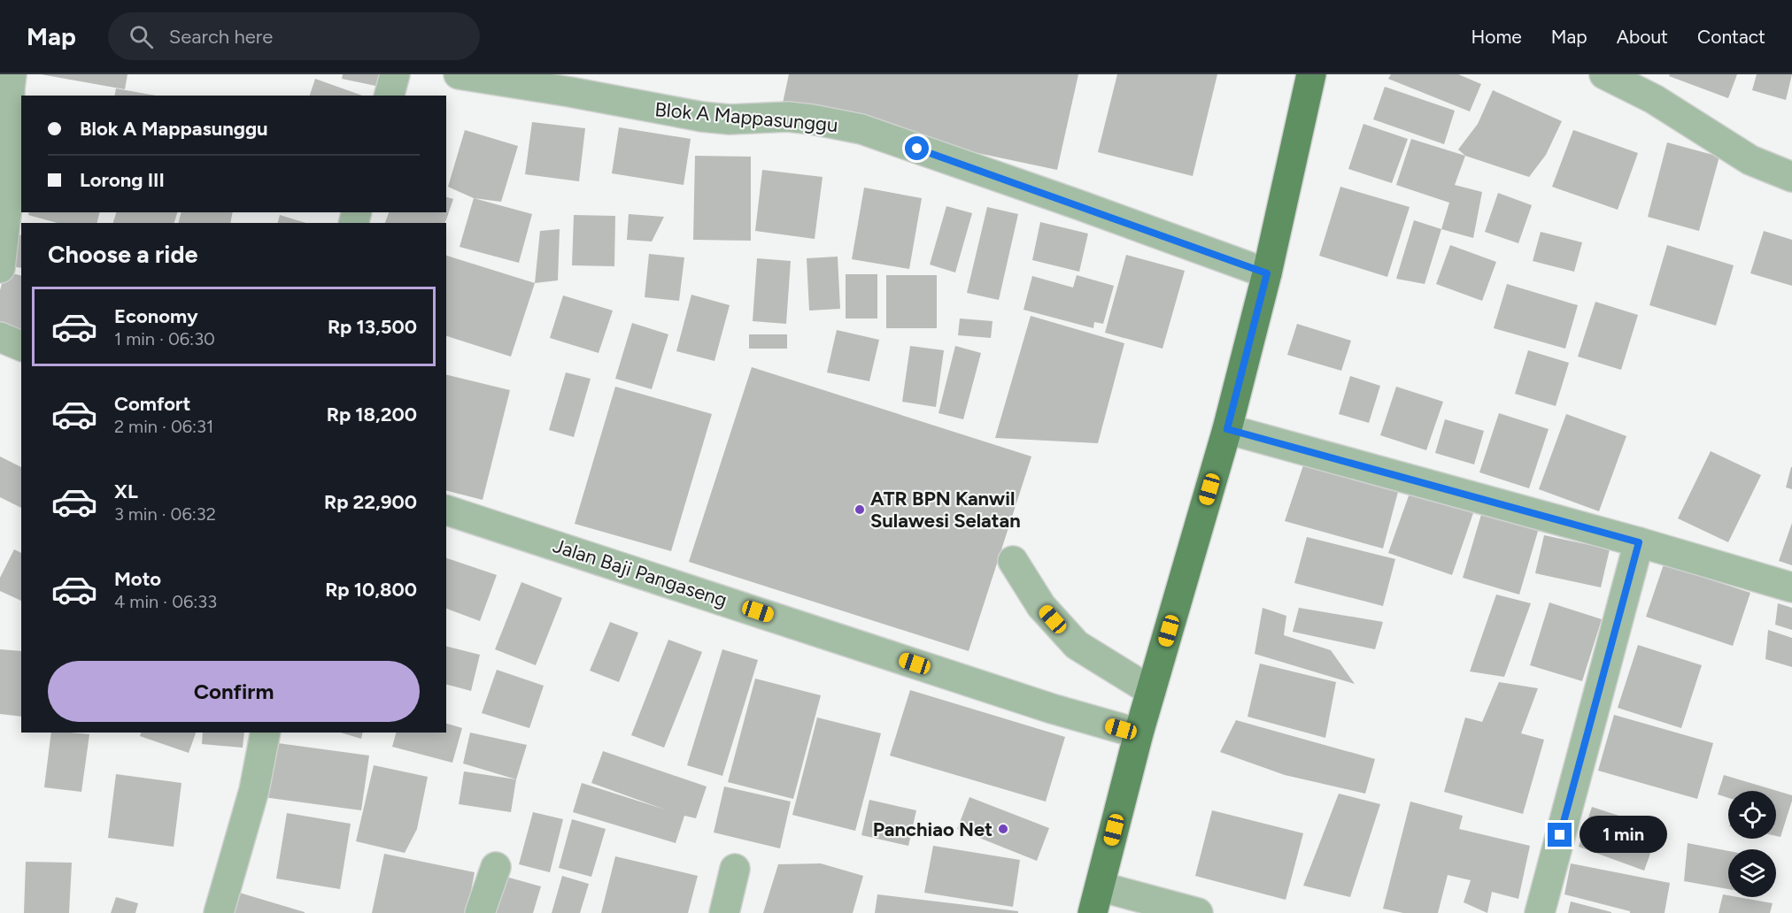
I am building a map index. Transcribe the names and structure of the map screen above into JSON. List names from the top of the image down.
{
  "streets": {
    "street": ["Blok A Mappasunggu", "Jalan Baji Pangaseng"]
  },
  "places": ["ATR BPN Kanwil Sulawesi Selatan", "Panchiao Net"],
  "page": {
    "header": "Map",
    "search": "Search here",
    "nav": [
      "Home",
      "Map",
      "About",
      "Contact"
    ],
    "banner": ["Blok A Mappasunggu", "Lorong III"],
    "heading": "Choose a ride",
    "list": [
      {
        "name": "Economy",
        "note": "1 min · 06:30",
        "value": "Rp 13,500"
      },
      {
        "name": "Comfort",
        "note": "2 min · 06:31",
        "value": "Rp 18,200"
      },
      {
        "name": "XL",
        "note": "3 min · 06:32",
        "value": "Rp 22,900"
      },
      {
        "name": "Moto",
        "note": "4 min · 06:33",
        "value": "Rp 10,800"
      }
    ],
    "buttons": "Confirm",
    "bubble": "1 min"
  }
}
